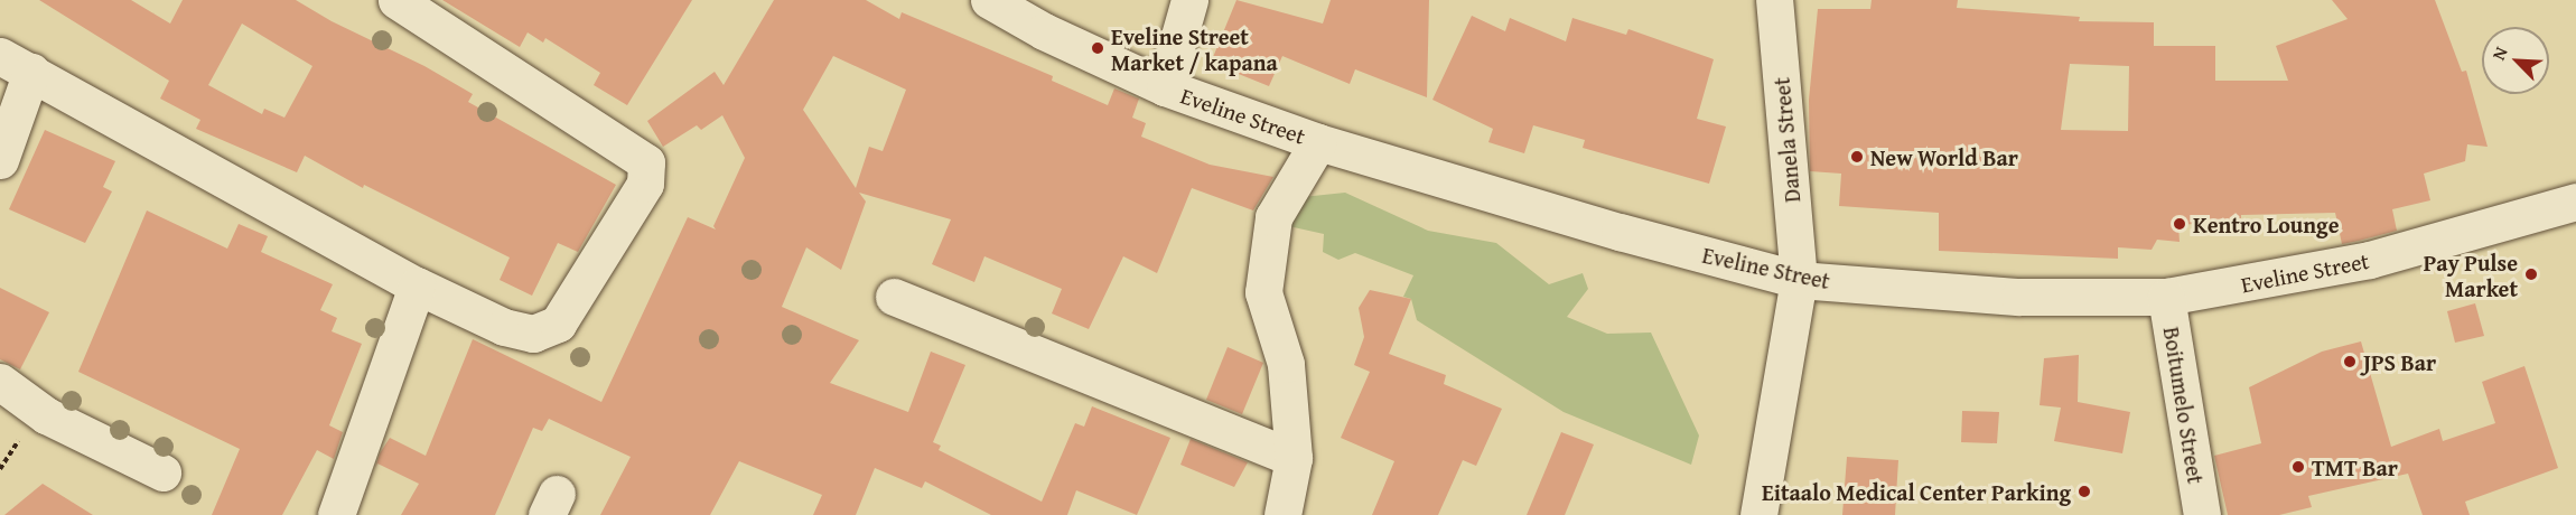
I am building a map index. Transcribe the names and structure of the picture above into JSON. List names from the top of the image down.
{
  "streets": {
    "street": ["Eveline Street", "Danela Street", "Boitumelo Street"]
  },
  "crossings": [
    ["Eveline Street", "Danela Street"],
    ["Eveline Street", "Boitumelo Street"]
  ],
  "places": [
    "Eveline Street Market / kapana",
    "New World Bar",
    "Kentro Lounge",
    "Pay Pulse Market",
    "JPS Bar",
    "TMT Bar",
    "Eitaalo Medical Center Parking"
  ],
  "north": "top left"
}
